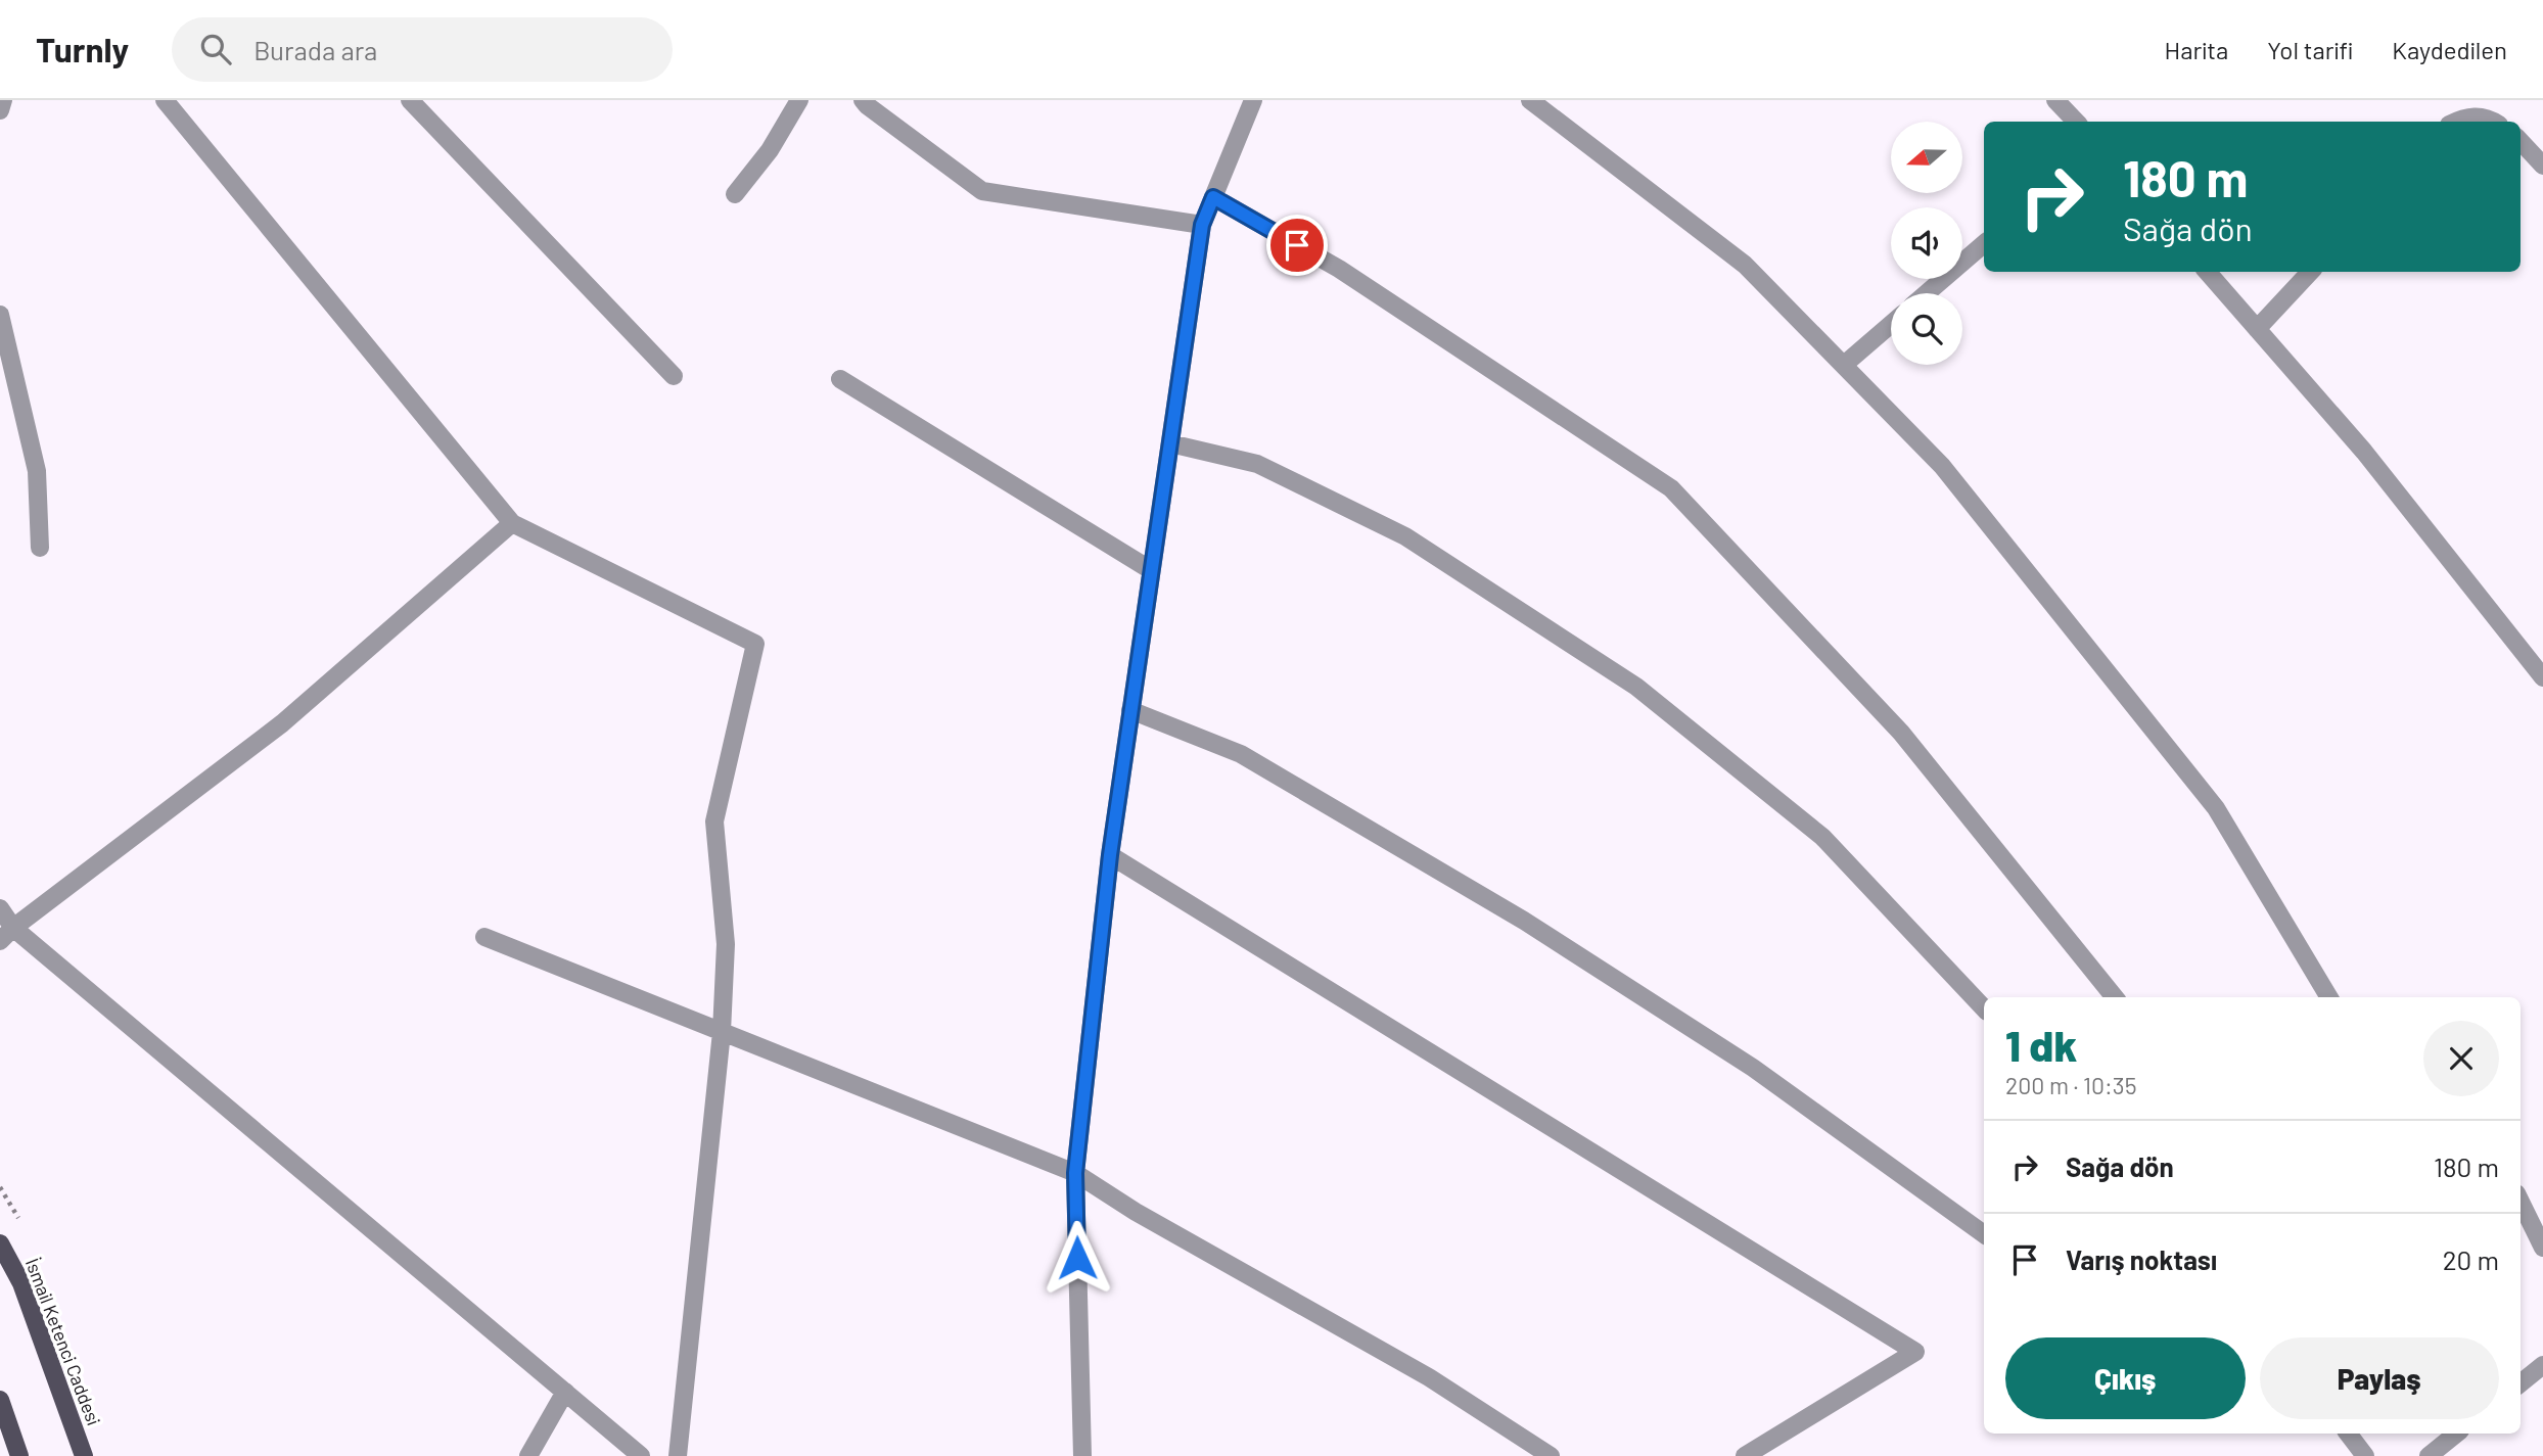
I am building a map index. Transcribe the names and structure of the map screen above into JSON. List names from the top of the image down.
{
  "streets": {
    "main road": ["İsmail Ketenci Caddesi"]
  },
  "north": "left",
  "page": {
    "header": "Turnly",
    "search": "Burada ara",
    "nav": ["Harita", "Yol tarifi", "Kaydedilen"],
    "turn": ["180 m", "Sağa dön"],
    "heading": ["1 dk", "200 m · 10:35"],
    "list": [
      {
        "name": "Sağa dön",
        "value": "180 m"
      },
      {
        "name": "Varış noktası",
        "value": "20 m"
      }
    ],
    "buttons": ["Çıkış", "Paylaş"]
  }
}
